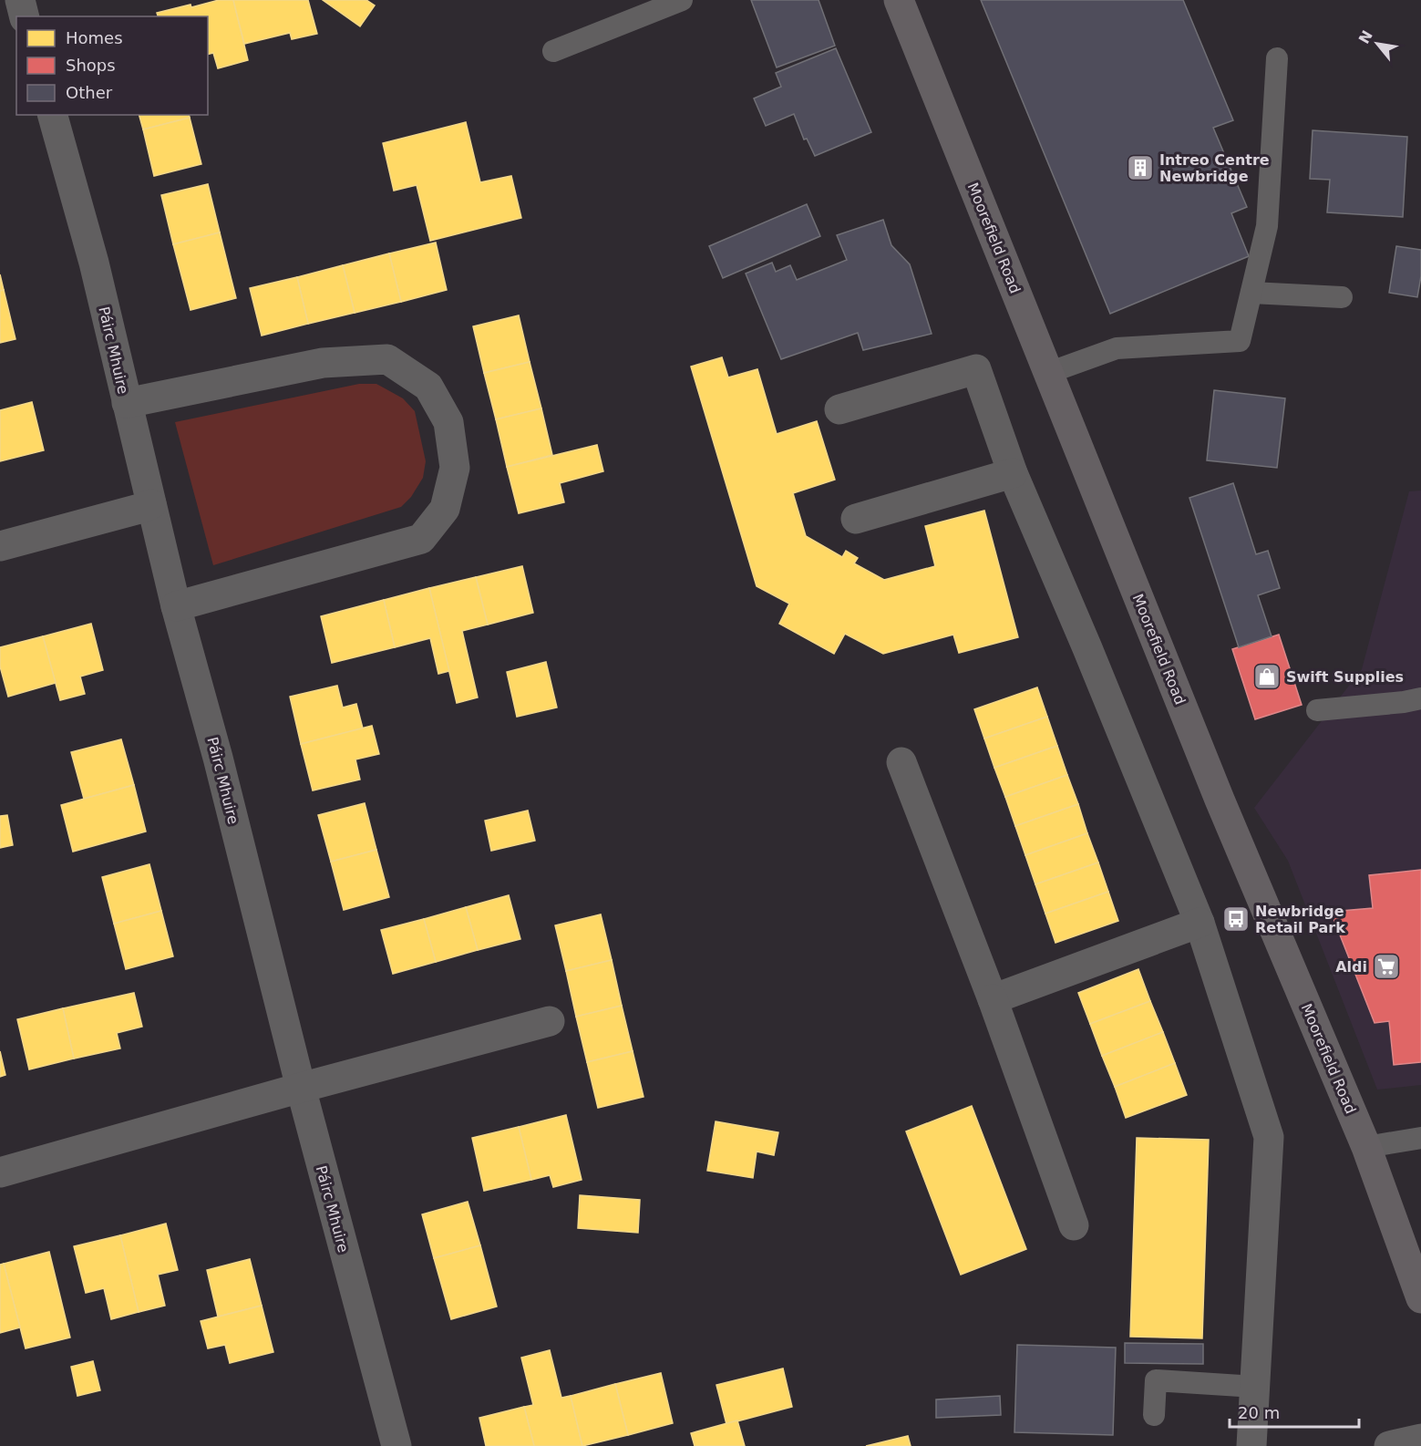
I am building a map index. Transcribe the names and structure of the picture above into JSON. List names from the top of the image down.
{
  "streets": {
    "street": ["Moorefield Road", "Páirc Mhuire"]
  },
  "places": {
    "building": ["Intreo Centre Newbridge"],
    "shop": ["Swift Supplies"],
    "bus stop": ["Newbridge Retail Park"],
    "supermarket": ["Aldi"]
  },
  "legend": ["Homes", "Shops", "Other"],
  "scale_bar": "20 m",
  "north": "top left"
}
